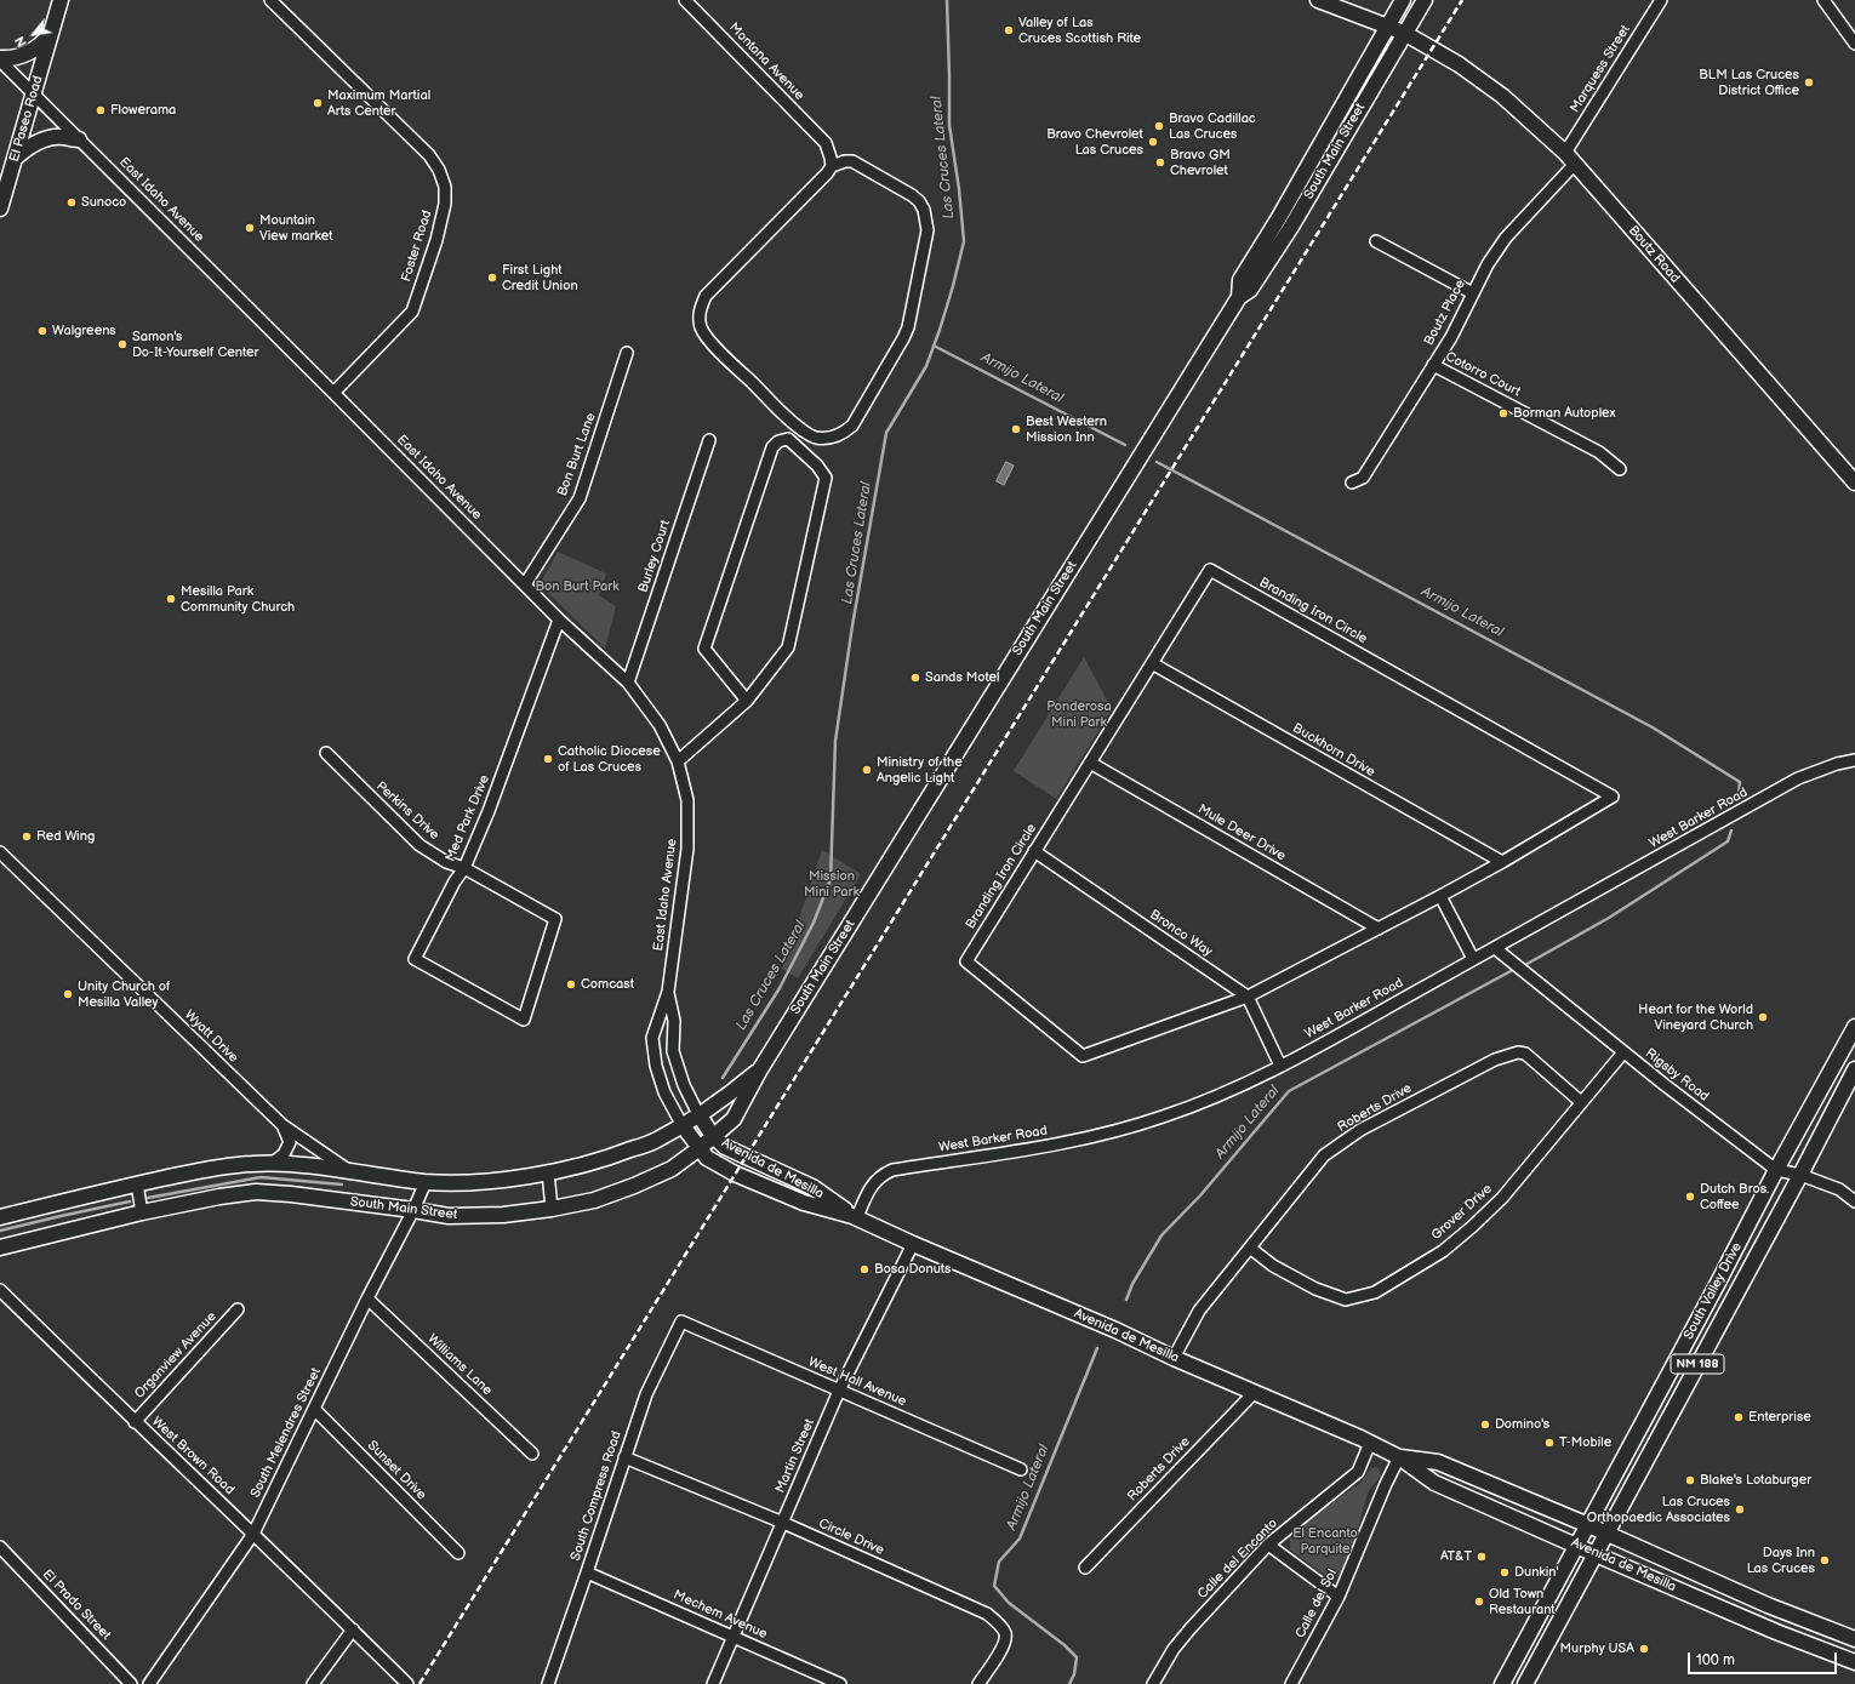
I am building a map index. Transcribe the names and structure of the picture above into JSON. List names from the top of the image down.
{
  "streets": {
    "main road": [
      "El Paseo Road",
      "South Main Street",
      "Boutz Road",
      "Avenida de Mesilla",
      "South Valley Drive",
      "NM 188"
    ],
    "street": [
      "Montana Avenue",
      "Marquess Street",
      "East Idaho Avenue",
      "Foster Road",
      "Boutz Place",
      "Cotorro Court",
      "Bon Burt Lane",
      "Burley Court",
      "Branding Iron Circle",
      "Buckhorn Drive",
      "Perkins Drive",
      "Med Park Drive",
      "West Barker Road",
      "Mule Deer Drive",
      "Bronco Way",
      "Wyatt Drive",
      "Rigsby Road",
      "Roberts Drive",
      "Grover Drive",
      "Organview Avenue",
      "Williams Lane",
      "West Hall Avenue",
      "South Melendres Street",
      "West Brown Road",
      "Martin Street",
      "Sunset Drive",
      "South Compress Road",
      "Circle Drive",
      "Calle del Encanto",
      "Calle del Sol",
      "El Prado Street",
      "Mechem Avenue"
    ]
  },
  "crossings": [
    ["Marquess Street", "Boutz Road"],
    ["Marquess Street", "Boutz Place"],
    ["El Paseo Road", "East Idaho Avenue"],
    ["South Main Street", "East Idaho Avenue"],
    ["South Main Street", "Boutz Road"],
    ["South Main Street", "Wyatt Drive"],
    ["South Main Street", "Avenida de Mesilla"],
    ["South Main Street", "South Melendres Street"],
    ["East Idaho Avenue", "Foster Road"],
    ["East Idaho Avenue", "Bon Burt Lane"],
    ["East Idaho Avenue", "Burley Court"],
    ["East Idaho Avenue", "Med Park Drive"],
    ["East Idaho Avenue", "Avenida de Mesilla"],
    ["Boutz Road", "Boutz Place"],
    ["Boutz Place", "Cotorro Court"],
    ["Branding Iron Circle", "Buckhorn Drive"],
    ["Branding Iron Circle", "Mule Deer Drive"],
    ["Branding Iron Circle", "Bronco Way"],
    ["Perkins Drive", "Med Park Drive"],
    ["West Barker Road", "Rigsby Road"],
    ["West Barker Road", "Avenida de Mesilla"],
    ["Rigsby Road", "Grover Drive"],
    ["Rigsby Road", "South Valley Drive"],
    ["Roberts Drive", "Avenida de Mesilla"],
    ["Roberts Drive", "Grover Drive"],
    ["Avenida de Mesilla", "South Valley Drive"],
    ["Avenida de Mesilla", "Martin Street"],
    ["Avenida de Mesilla", "Calle del Encanto"],
    ["Avenida de Mesilla", "Calle del Sol"],
    ["Organview Avenue", "West Brown Road"],
    ["Williams Lane", "South Melendres Street"],
    ["West Hall Avenue", "Martin Street"],
    ["West Hall Avenue", "South Compress Road"],
    ["South Melendres Street", "West Brown Road"],
    ["South Melendres Street", "Sunset Drive"],
    ["Martin Street", "Circle Drive"],
    ["Martin Street", "Mechem Avenue"],
    ["South Compress Road", "Circle Drive"],
    ["South Compress Road", "Mechem Avenue"]
  ],
  "water": ["Las Cruces Lateral", "Armijo Lateral"],
  "parks": [
    "Bon Burt Park",
    "Ponderosa Mini Park",
    "Mission Mini Park",
    "El Encanto Parquite"
  ],
  "places": [
    "Valley of Las Cruces Scottish Rite",
    "BLM Las Cruces District Office",
    "Maximum Martial Arts Center",
    "Flowerama",
    "Bravo Cadillac Las Cruces",
    "Bravo Chevrolet Las Cruces",
    "Bravo GM Chevrolet",
    "Sunoco",
    "Mountain View market",
    "First Light Credit Union",
    "Walgreens",
    "Samon's Do-It-Yourself Center",
    "Borman Autoplex",
    "Best Western Mission Inn",
    "Mesilla Park Community Church",
    "Sands Motel",
    "Catholic Diocese of Las Cruces",
    "Ministry of the Angelic Light",
    "Red Wing",
    "Comcast",
    "Unity Church of Mesilla Valley",
    "Heart for the World Vineyard Church",
    "Dutch Bros. Coffee",
    "Bosa Donuts",
    "Enterprise",
    "Domino's",
    "T-Mobile",
    "Blake's Lotaburger",
    "Las Cruces Orthopaedic Associates",
    "AT&T",
    "Days Inn Las Cruces",
    "Dunkin'",
    "Old Town Restaurant",
    "Murphy USA"
  ],
  "scale_bar": "100 m",
  "north": "bottom left"
}
